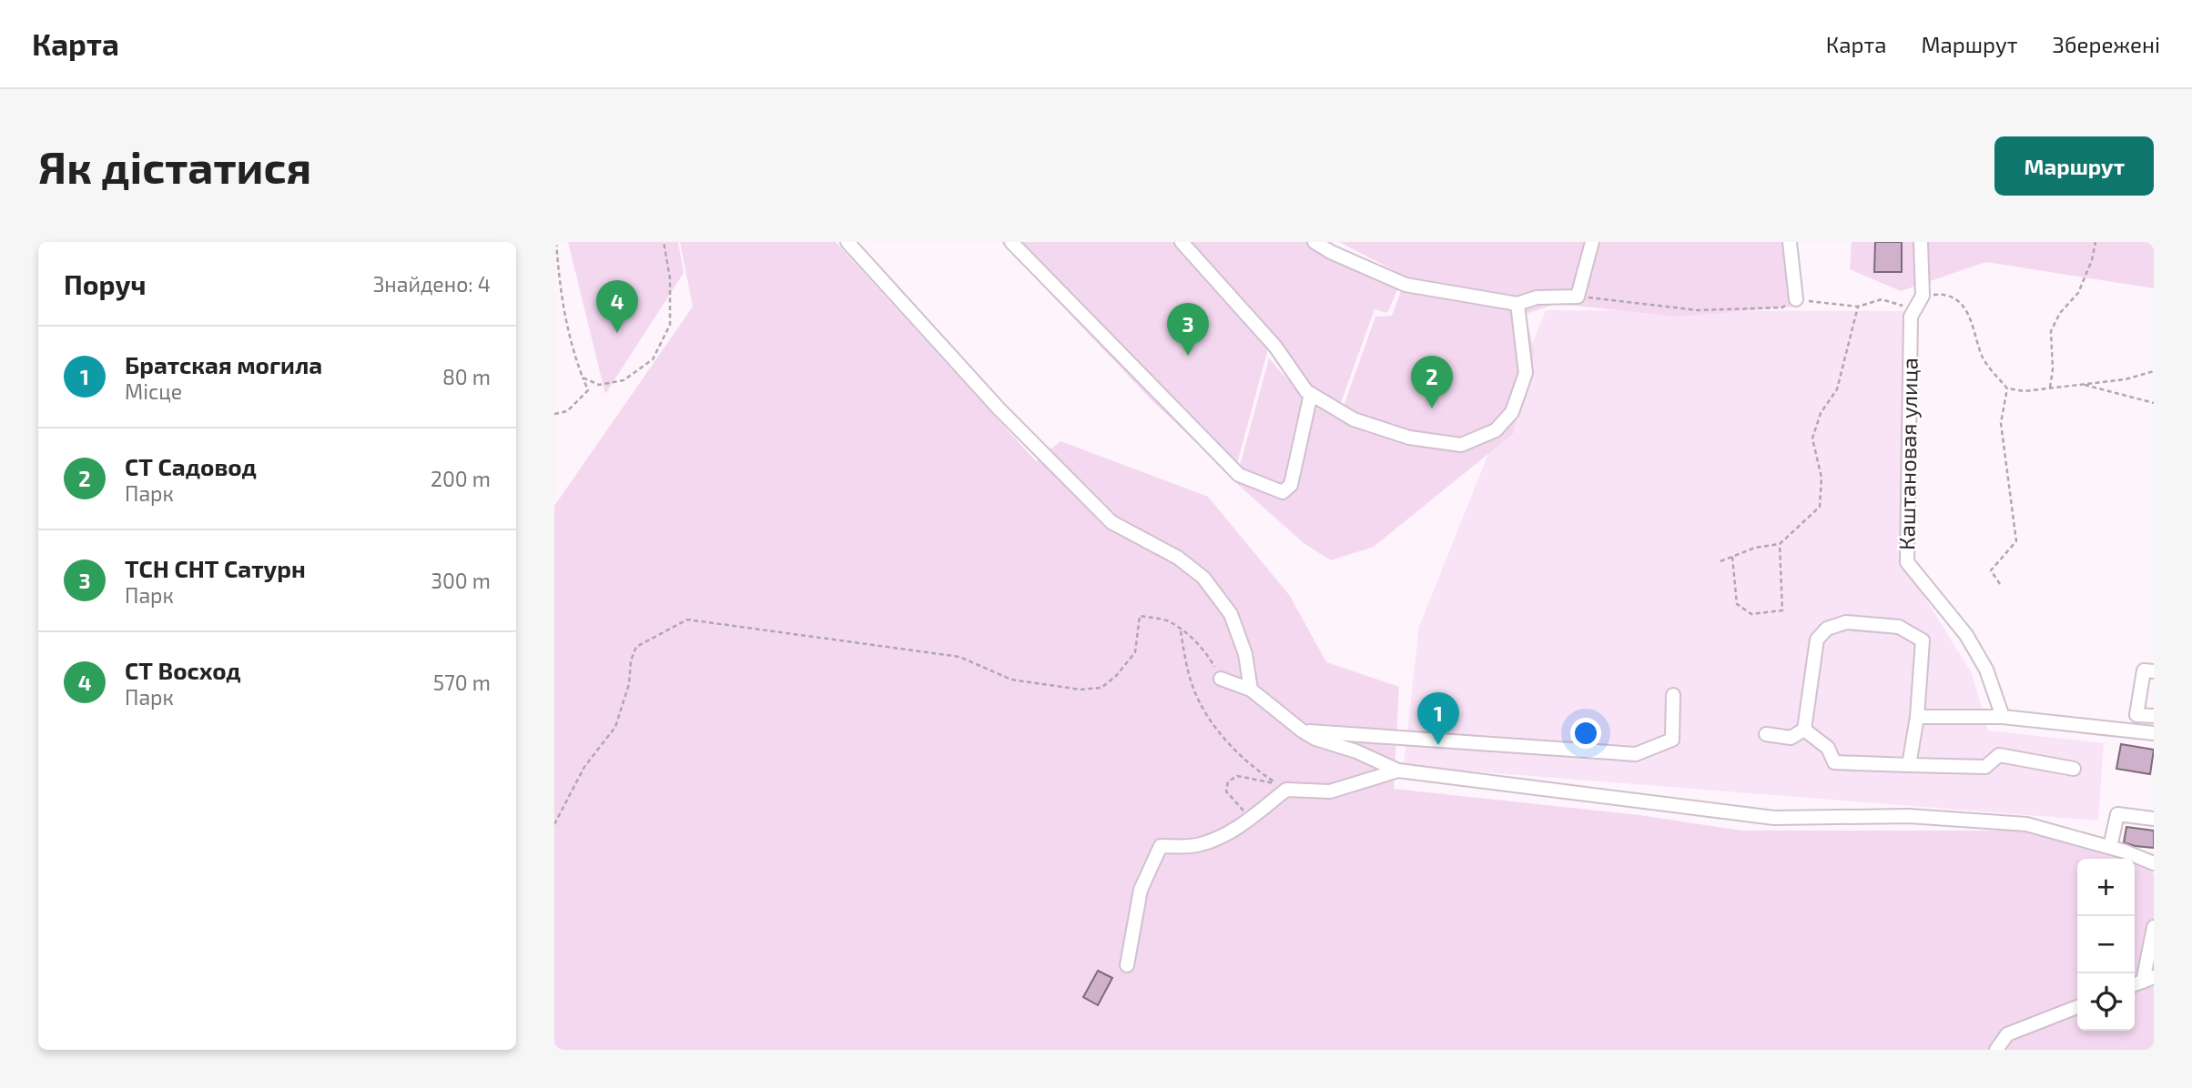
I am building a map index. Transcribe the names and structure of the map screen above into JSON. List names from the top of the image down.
{
  "streets": {
    "street": ["Каштановая улица"]
  },
  "page": {
    "header": "Карта",
    "nav": ["Карта", "Маршрут", "Збережені"],
    "buttons": "Маршрут",
    "title": "Як дістатися",
    "heading": ["Поруч", "Знайдено: 4"],
    "pins": [
      "4",
      "3",
      "2",
      "1"
    ],
    "list": [
      {
        "mark": "1",
        "name": "Братская могила",
        "note": "Місце",
        "value": "80 m"
      },
      {
        "mark": "2",
        "name": "СТ Садовод",
        "note": "Парк",
        "value": "200 m"
      },
      {
        "mark": "3",
        "name": "ТСН СНТ Сатурн",
        "note": "Парк",
        "value": "300 m"
      },
      {
        "mark": "4",
        "name": "СТ Восход",
        "note": "Парк",
        "value": "570 m"
      }
    ],
    "map_buttons": ["+", "−"]
  }
}
